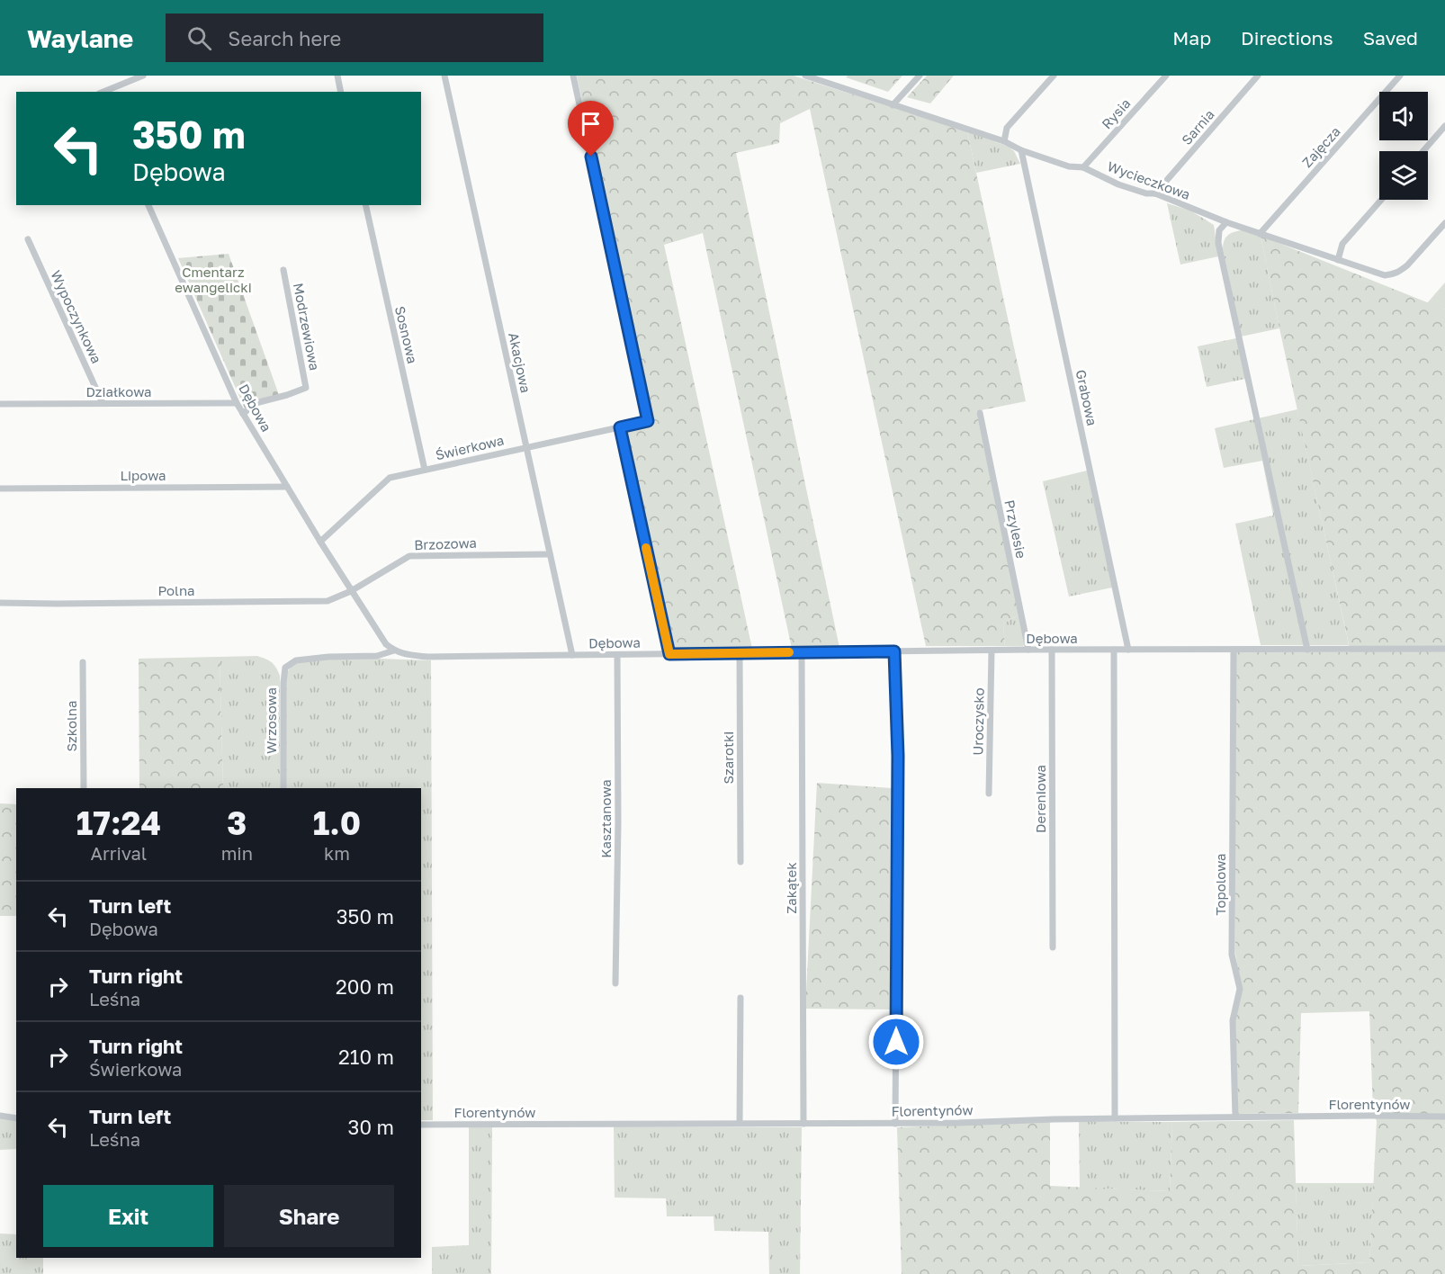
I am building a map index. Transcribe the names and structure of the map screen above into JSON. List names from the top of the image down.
{
  "streets": {
    "street": [
      "Rysia",
      "Sarnia",
      "Zajęcza",
      "Wycieczkowa",
      "Wypoczynkowa",
      "Modrzewiowa",
      "Sosnowa",
      "Akacjowa",
      "Działkowa",
      "Grabowa",
      "Dębowa",
      "Świerkowa",
      "Lipowa",
      "Przylesie",
      "Brzozowa",
      "Polna",
      "Wrzosowa",
      "Uroczysko",
      "Szkolna",
      "Szarotki",
      "Dereniowa",
      "Kasztanowa",
      "Topolowa",
      "Zakątek",
      "Florentynów"
    ]
  },
  "crossings": [
    ["Rysia", "Wycieczkowa"],
    ["Sarnia", "Wycieczkowa"],
    ["Zajęcza", "Wycieczkowa"],
    ["Wycieczkowa", "Grabowa"],
    ["Wypoczynkowa", "Działkowa"],
    ["Modrzewiowa", "Dębowa"],
    ["Sosnowa", "Świerkowa"],
    ["Akacjowa", "Dębowa"],
    ["Akacjowa", "Świerkowa"],
    ["Akacjowa", "Brzozowa"],
    ["Działkowa", "Dębowa"],
    ["Grabowa", "Dębowa"],
    ["Dębowa", "Świerkowa"],
    ["Dębowa", "Lipowa"],
    ["Dębowa", "Przylesie"],
    ["Dębowa", "Brzozowa"],
    ["Dębowa", "Polna"],
    ["Dębowa", "Wrzosowa"],
    ["Dębowa", "Uroczysko"],
    ["Dębowa", "Szarotki"],
    ["Dębowa", "Dereniowa"],
    ["Dębowa", "Kasztanowa"],
    ["Dębowa", "Topolowa"],
    ["Dębowa", "Zakątek"],
    ["Brzozowa", "Polna"],
    ["Topolowa", "Florentynów"],
    ["Zakątek", "Florentynów"]
  ],
  "parks": ["Cmentarz ewangelicki"],
  "page": {
    "header": "Waylane",
    "search": "Search here",
    "nav": ["Map", "Directions", "Saved"],
    "turn": ["350 m", "Dębowa"],
    "eta": [
      "17:24",
      "Arrival",
      "3",
      "min",
      "1.0",
      "km"
    ],
    "list": [
      {
        "name": "Turn left",
        "note": "Dębowa",
        "value": "350 m"
      },
      {
        "name": "Turn right",
        "note": "Leśna",
        "value": "200 m"
      },
      {
        "name": "Turn right",
        "note": "Świerkowa",
        "value": "210 m"
      },
      {
        "name": "Turn left",
        "note": "Leśna",
        "value": "30 m"
      }
    ],
    "buttons": ["Exit", "Share"]
  }
}
